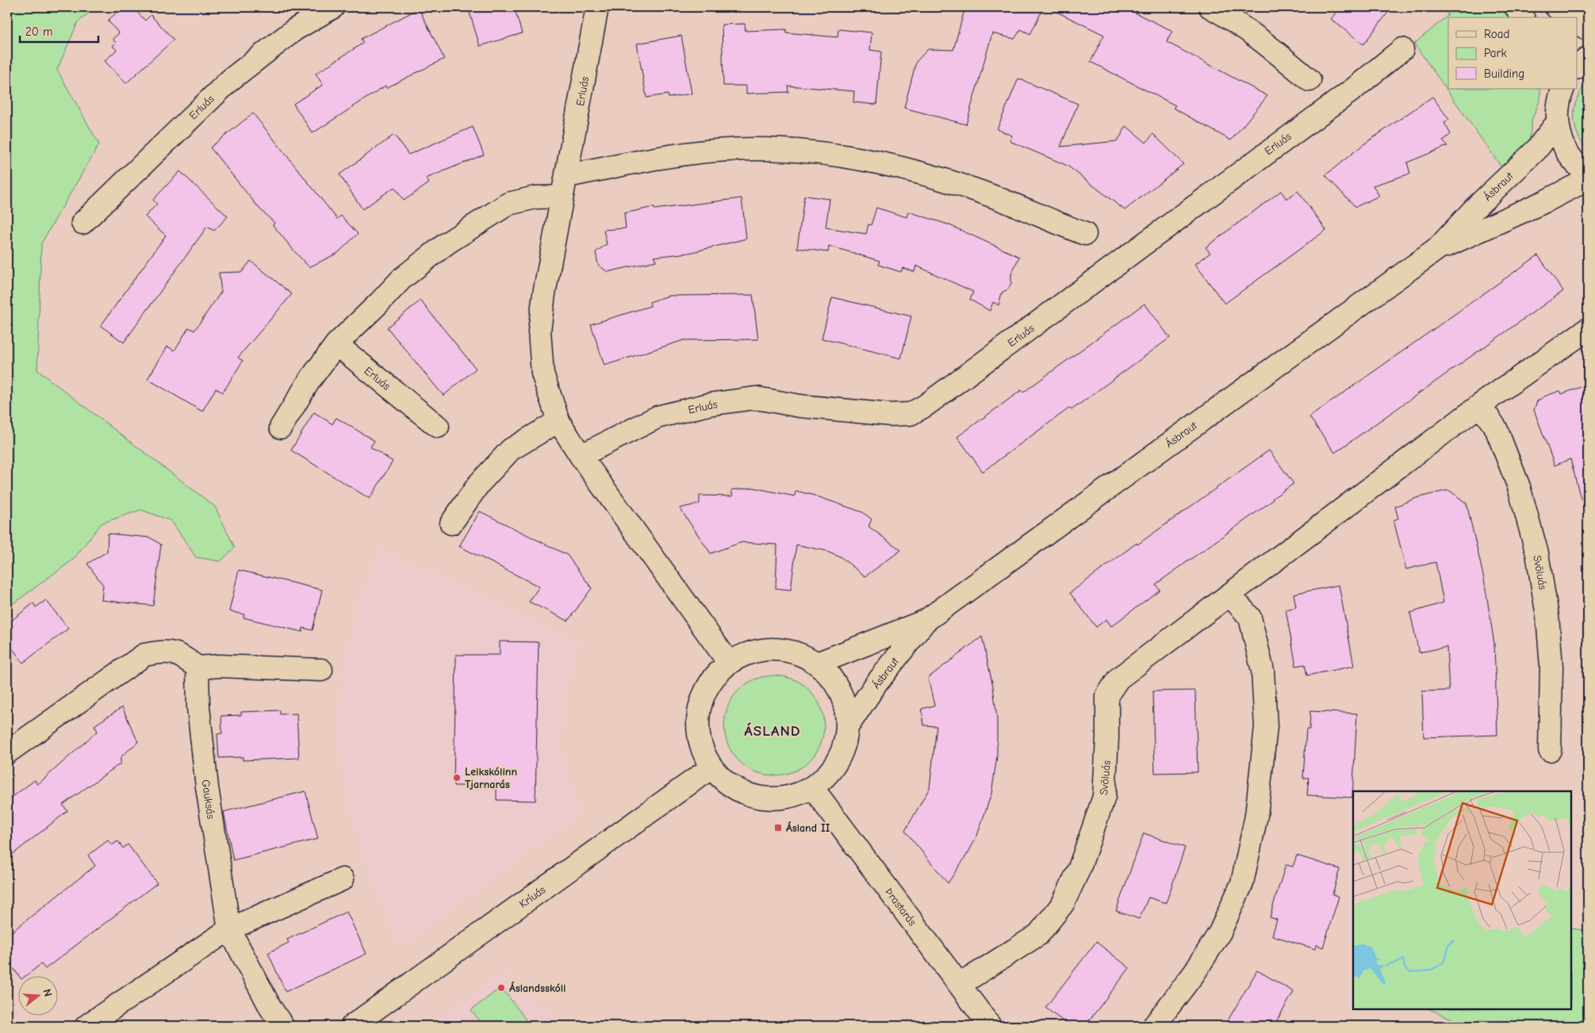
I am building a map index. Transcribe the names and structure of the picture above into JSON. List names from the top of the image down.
{
  "streets": {
    "street": [
      "Erluás",
      "Ásbraut",
      "Svöluás",
      "Gauksás",
      "Kríuás",
      "Þrastarás"
    ]
  },
  "crossings": [
    ["Svöluás", "Þrastarás"]
  ],
  "districts": ["ÁSLAND"],
  "places": {
    "other": ["Leikskólinn Tjarnarás", "Áslandsskóli"],
    "transit": ["Ásland II"]
  },
  "legend": ["Road", "Park", "Building"],
  "scale_bar": "20 m",
  "north": "right"
}
